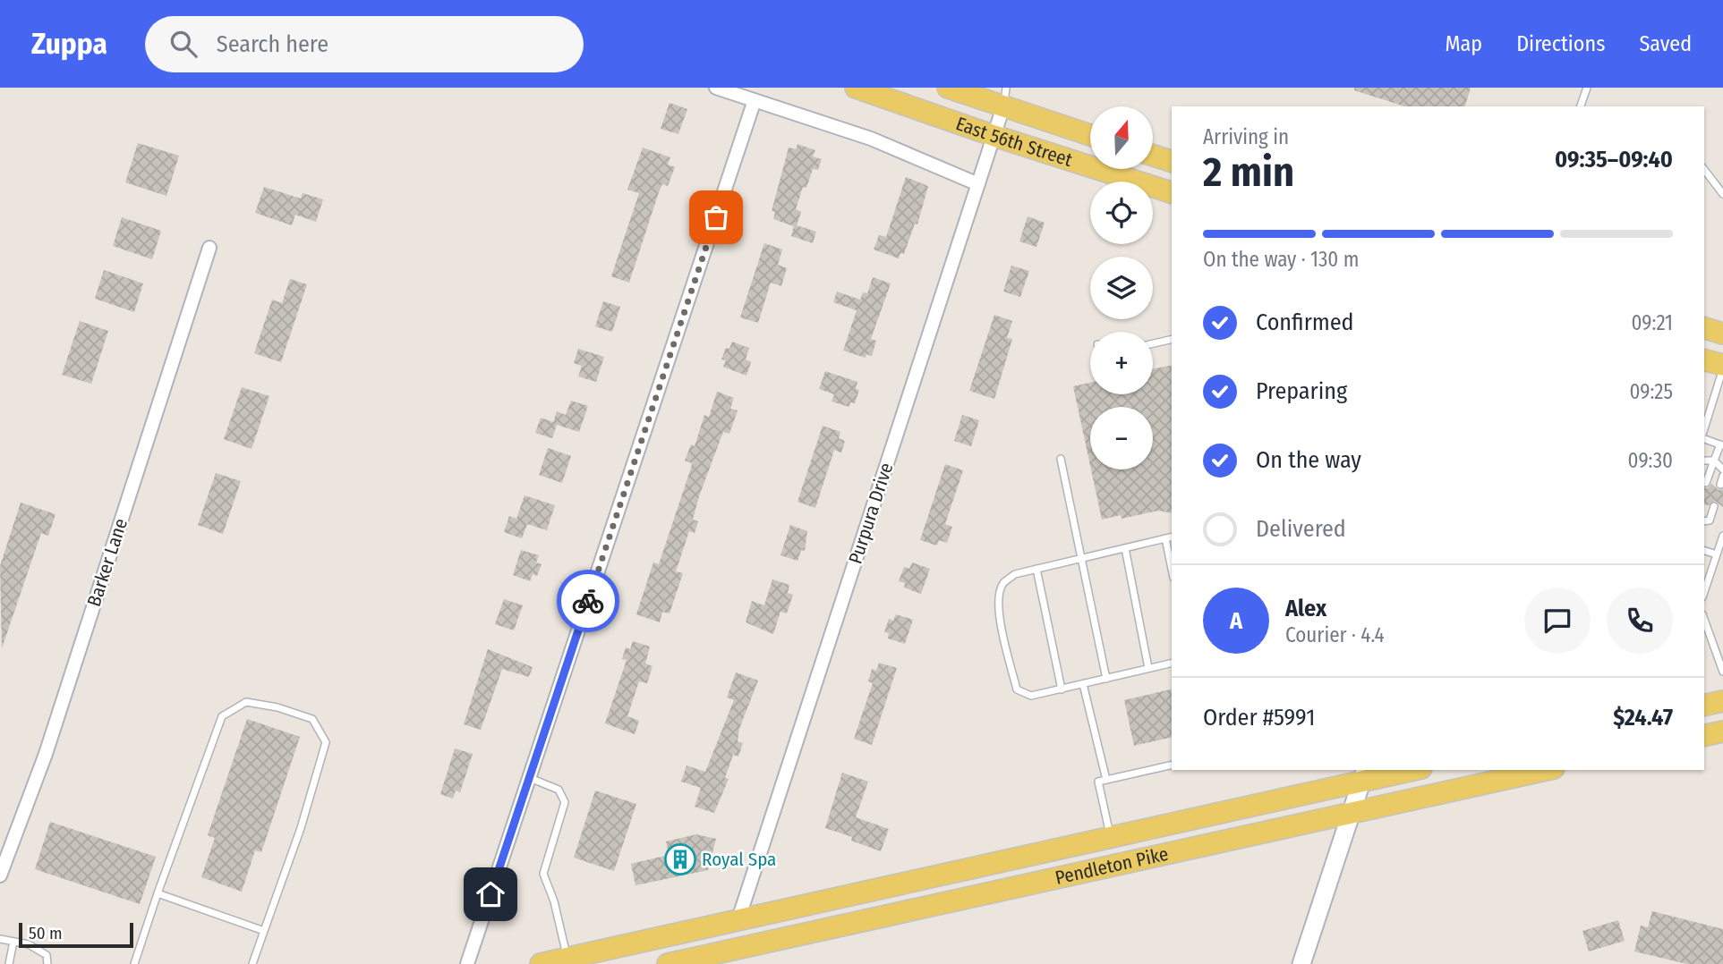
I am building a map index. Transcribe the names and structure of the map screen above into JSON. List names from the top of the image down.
{
  "streets": {
    "main road": ["East 56th Street", "Pendleton Pike"],
    "street": ["Purpura Drive", "Barker Lane"]
  },
  "crossings": [
    ["East 56th Street", "Purpura Drive"],
    ["Purpura Drive", "Pendleton Pike"]
  ],
  "places": {
    "building": ["Royal Spa"]
  },
  "scale_bar": "50 m",
  "north": "top",
  "page": {
    "header": "Zuppa",
    "search": "Search here",
    "nav": ["Map", "Directions", "Saved"],
    "map_buttons": ["+", "−"],
    "heading": ["2 min", "Arriving in", "09:35–09:40"],
    "panel": [
      "Alex",
      "Courier · 4.4",
      "Order #5991",
      "$24.47"
    ],
    "bar": "On the way · 130 m",
    "list": [
      ["Confirmed", "09:21"],
      ["Preparing", "09:25"],
      ["On the way", "09:30"],
      "Delivered"
    ],
    "round": "A",
    "scale": "50 m"
  }
}
